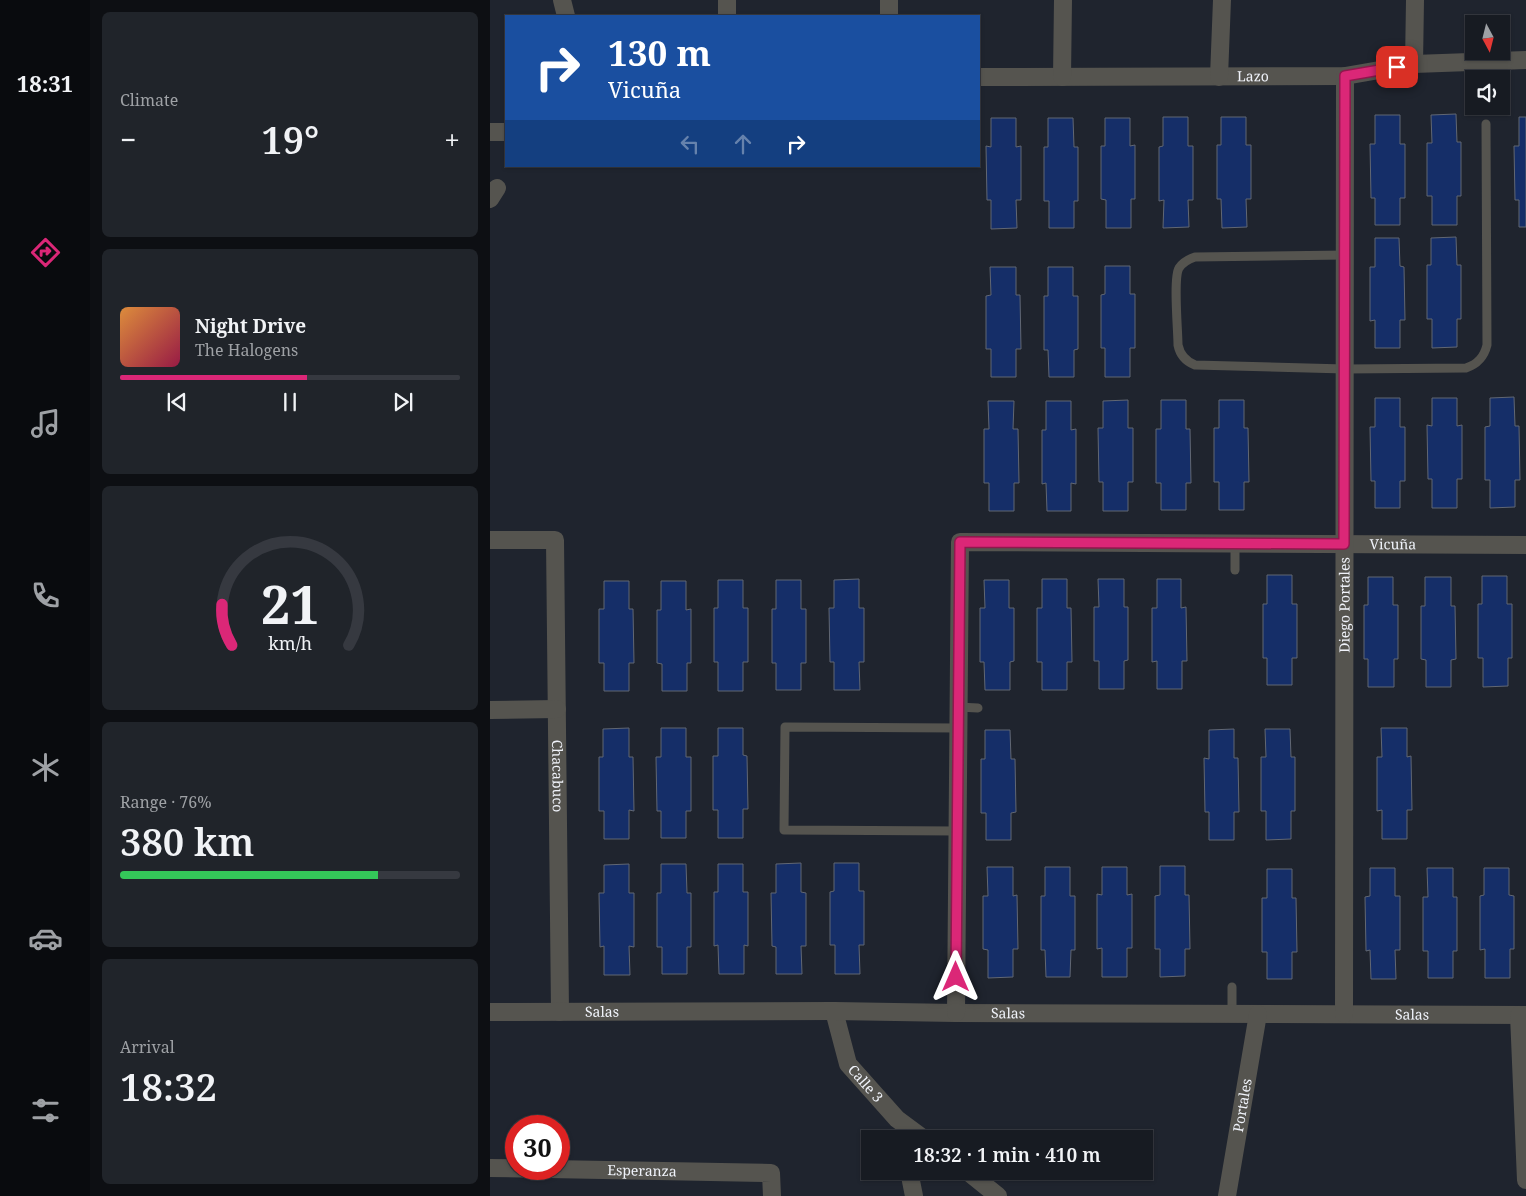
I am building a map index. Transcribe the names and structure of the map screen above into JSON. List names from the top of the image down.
{
  "streets": {
    "street": [
      "Lazo",
      "Vicuña",
      "Diego Portales",
      "Chacabuco",
      "Salas",
      "Calle 3",
      "Portales",
      "Esperanza"
    ]
  },
  "crossings": [
    ["Lazo", "Diego Portales"],
    ["Vicuña", "Diego Portales"],
    ["Diego Portales", "Salas"],
    ["Chacabuco", "Salas"],
    ["Salas", "Calle 3"],
    ["Salas", "Portales"]
  ],
  "north": "bottom",
  "page": {
    "tabs": "18:31",
    "tile": [
      "Climate",
      ["Range · 76%", "380 km"],
      ["Arrival", "18:32"]
    ],
    "turn": ["130 m", "Vicuña"],
    "heat": ["−", "19°", "+"],
    "song": ["Night Drive", "The Halogens"],
    "limit": "30",
    "trip": "18:32 · 1 min · 410 m",
    "gauge": ["21", "km/h"]
  }
}
